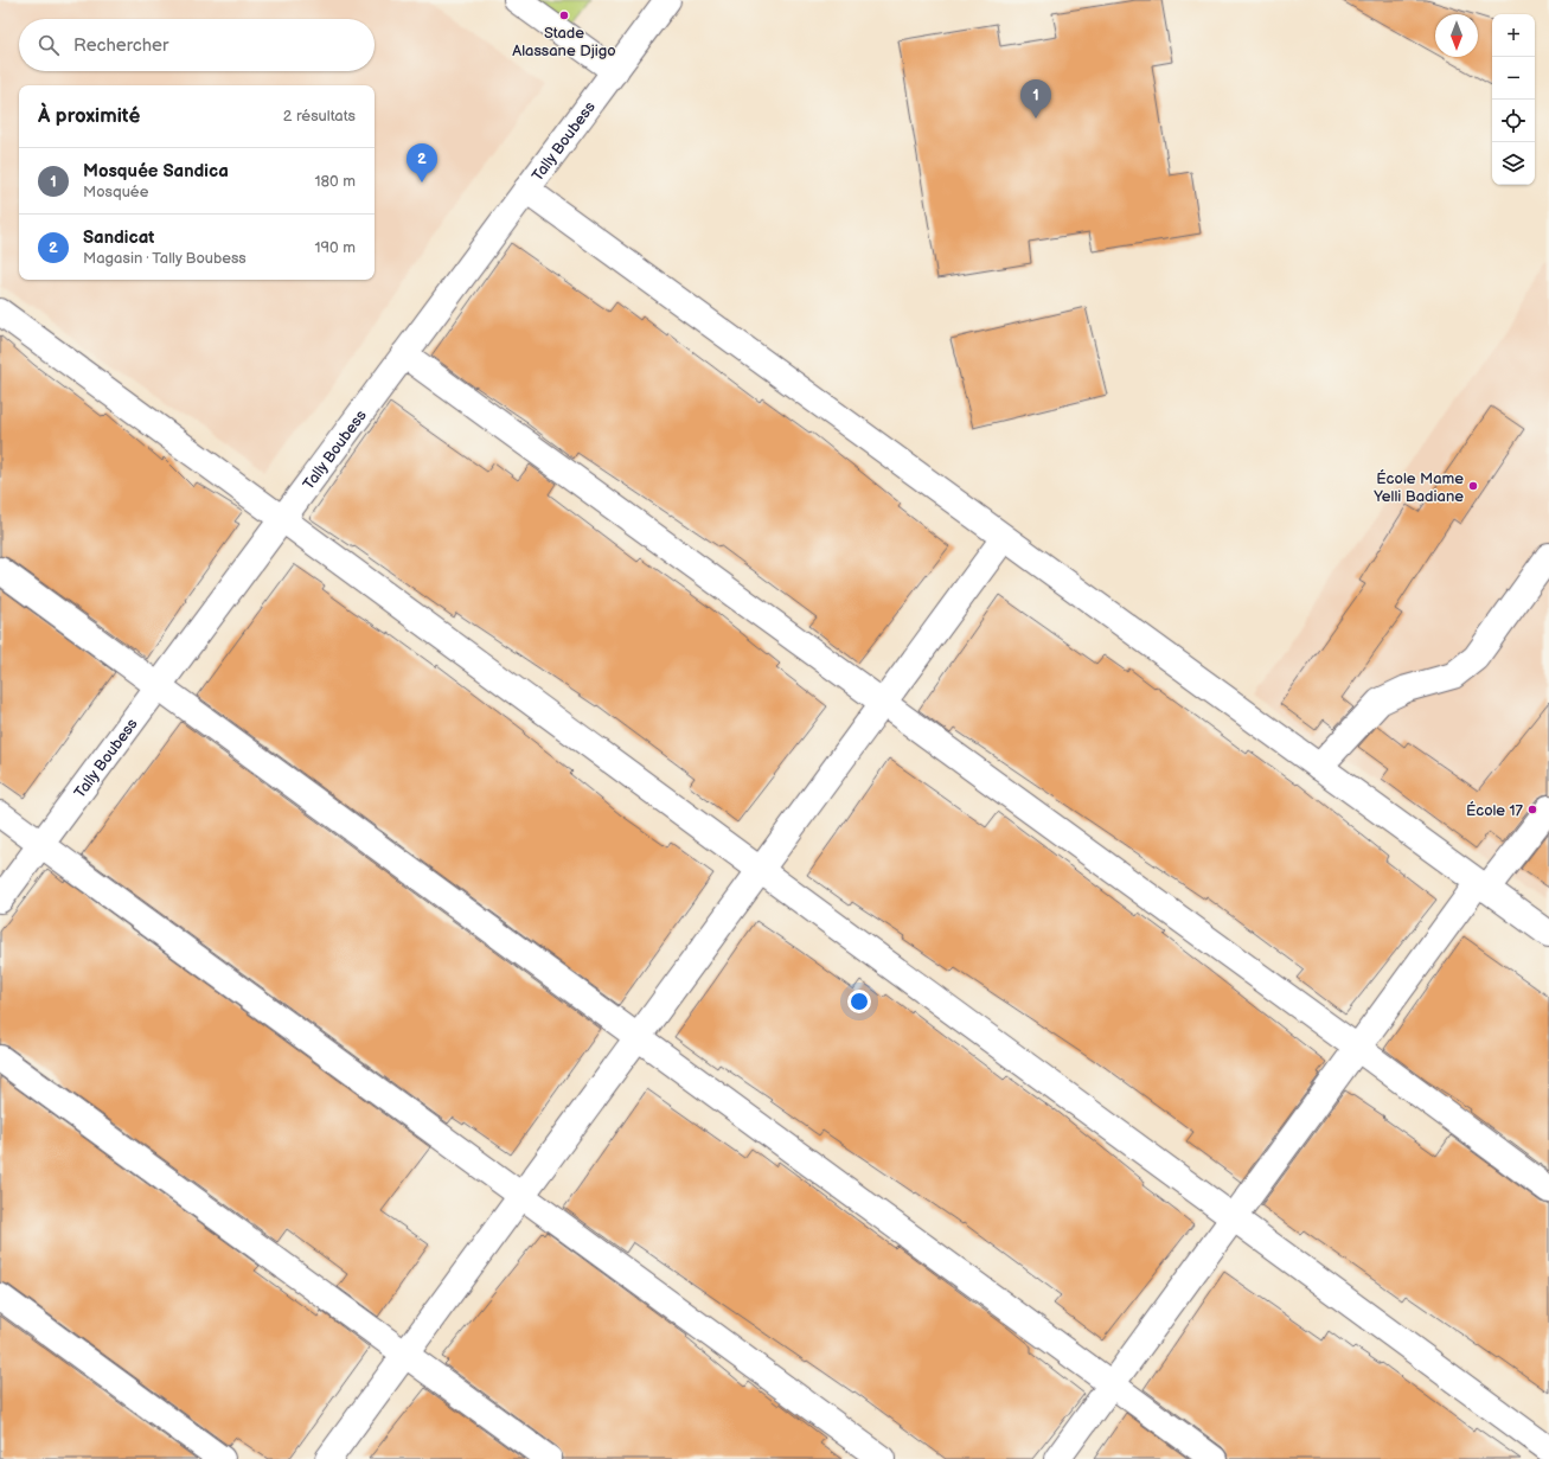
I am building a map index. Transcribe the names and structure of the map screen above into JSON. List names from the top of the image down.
{
  "streets": {
    "street": ["Tally Boubess"]
  },
  "places": ["Stade Alassane Djigo", "École Mame Yelli Badiane", "École 17"],
  "north": "bottom",
  "page": {
    "map_buttons": ["+", "−"],
    "search": "Rechercher",
    "pins": ["1", "2"],
    "heading": ["À proximité", "2 résultats"],
    "list": [
      {
        "mark": "1",
        "name": "Mosquée Sandica",
        "note": "Mosquée",
        "value": "180 m"
      },
      {
        "mark": "2",
        "name": "Sandicat",
        "note": "Magasin · Tally Boubess",
        "value": "190 m"
      }
    ]
  }
}
